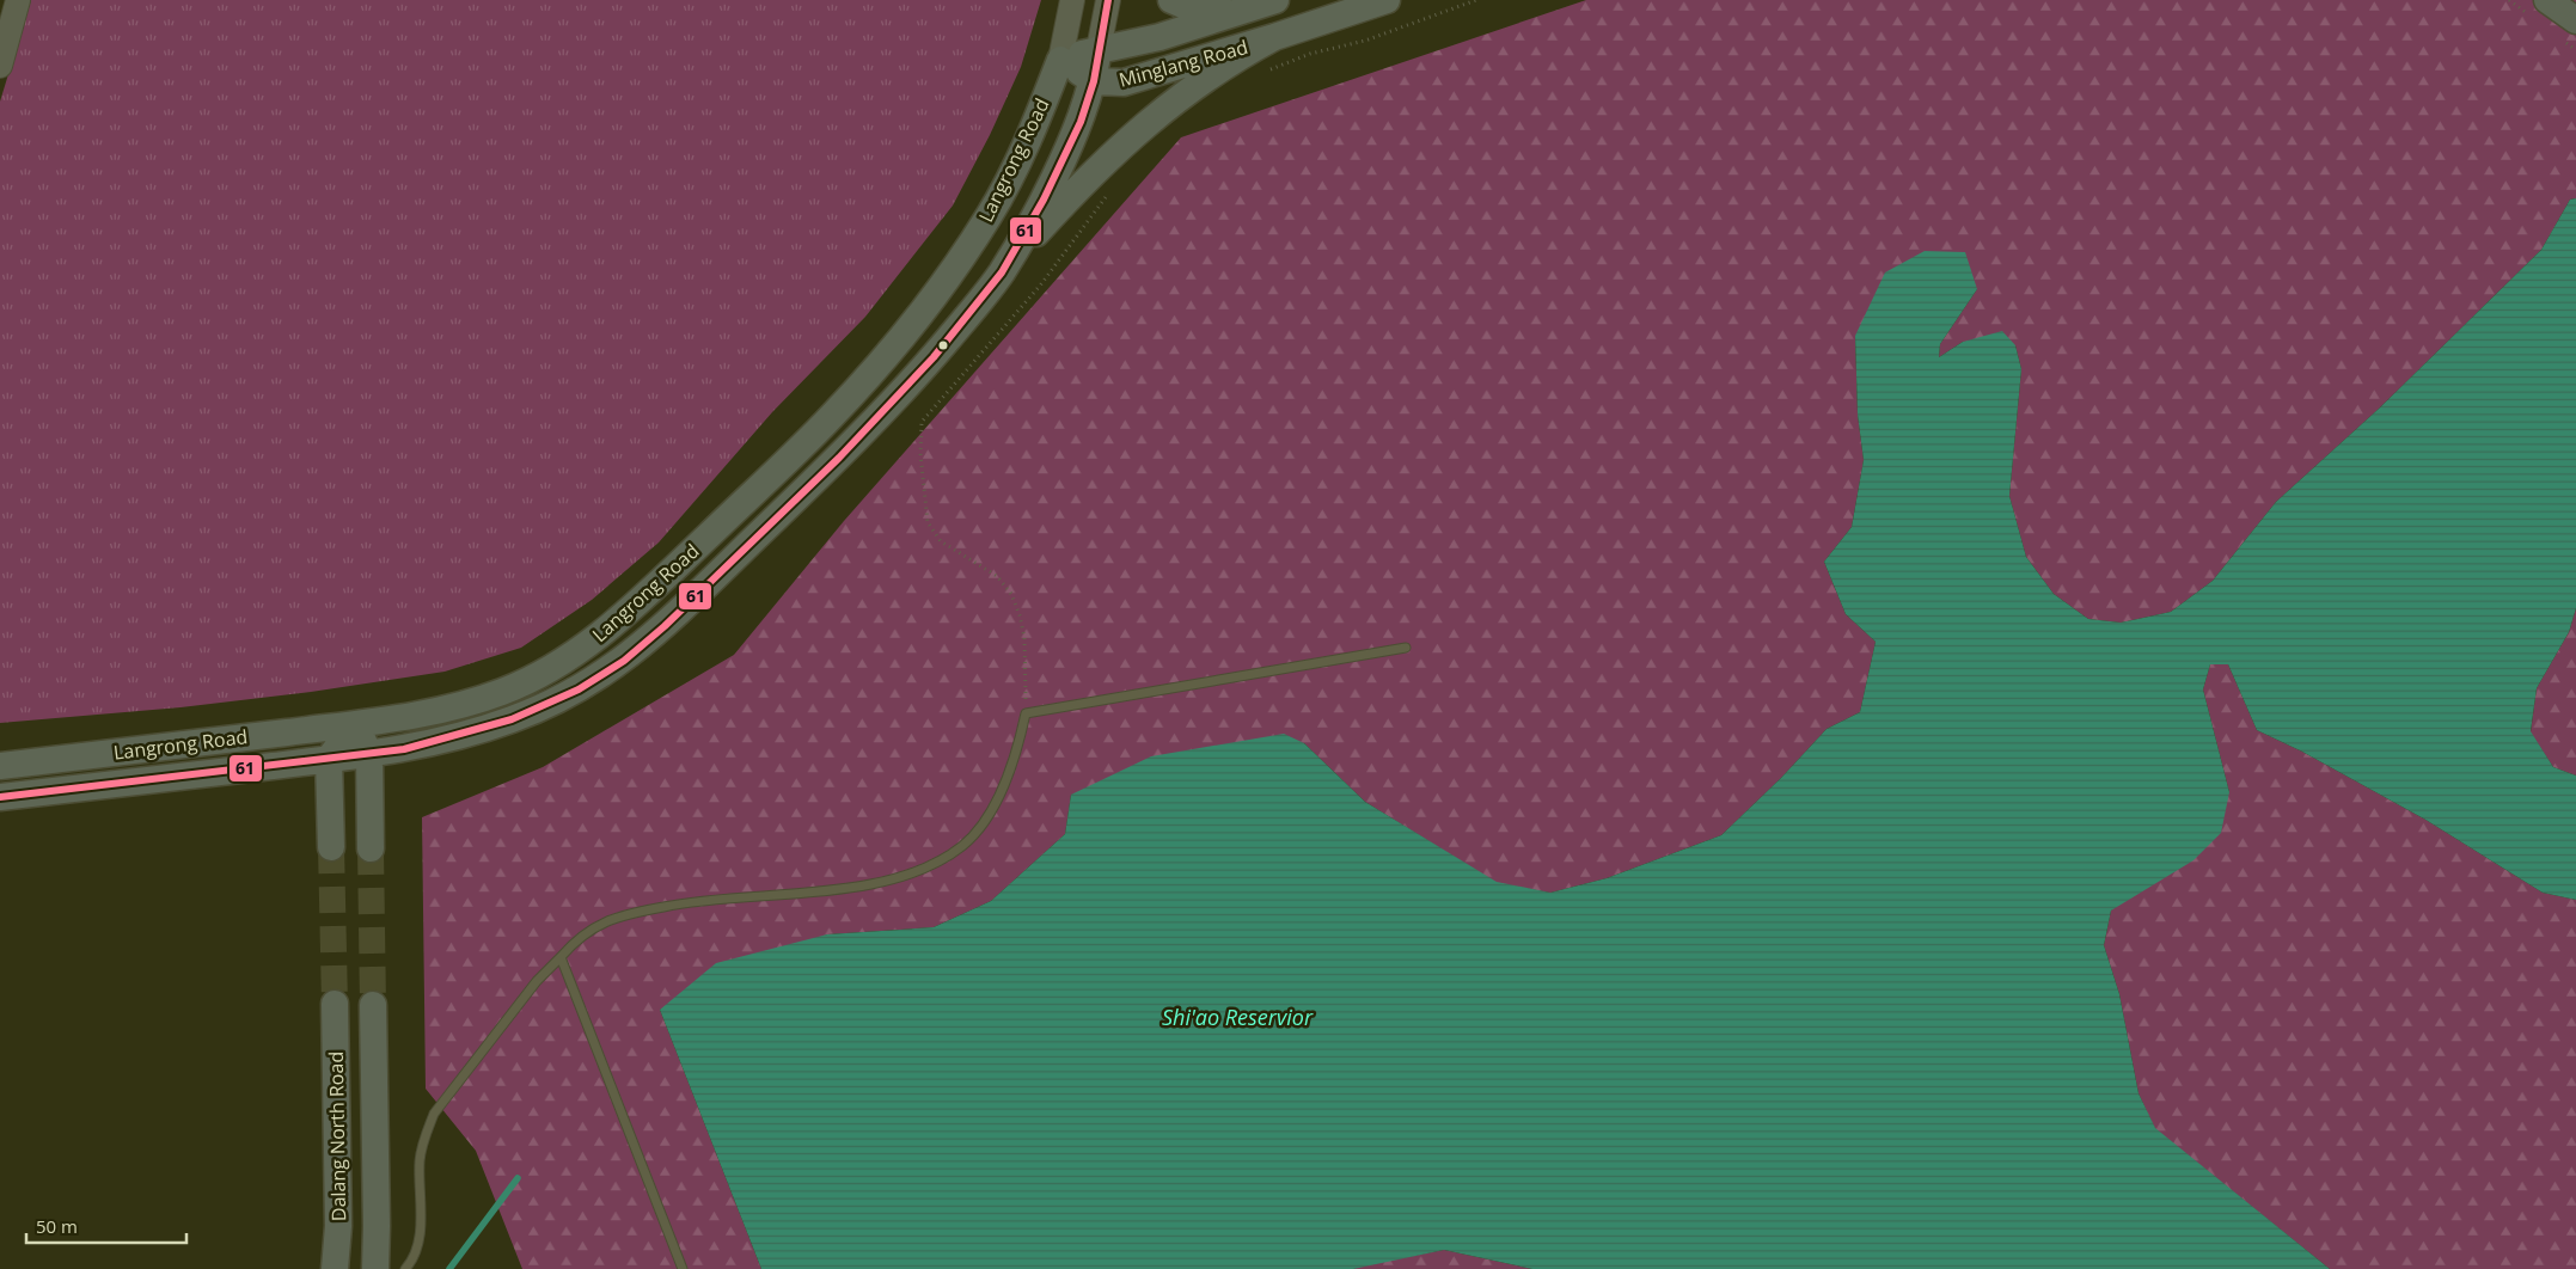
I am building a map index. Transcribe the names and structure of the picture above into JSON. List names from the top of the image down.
{
  "streets": {
    "main road": ["Minglang Road", "Langrong Road", "Dalang North Road"]
  },
  "crossings": [
    ["Minglang Road", "Langrong Road"]
  ],
  "water": ["Shi'ao Reservior"],
  "lines": ["transit line 61"],
  "scale_bar": "50 m"
}
